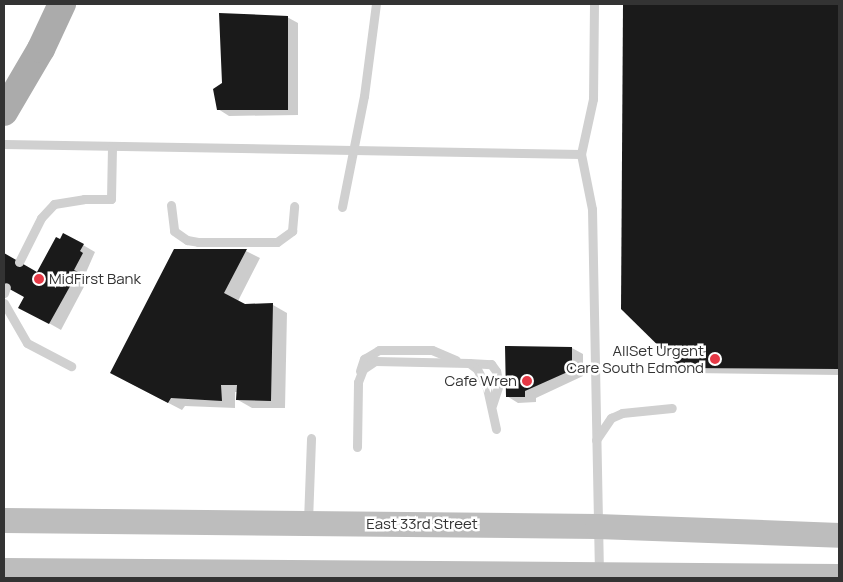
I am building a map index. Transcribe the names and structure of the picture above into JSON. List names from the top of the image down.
{
  "streets": {
    "main road": ["East 33rd Street"]
  },
  "places": ["MidFirst Bank", "AllSet Urgent Care South Edmond", "Cafe Wren"]
}
